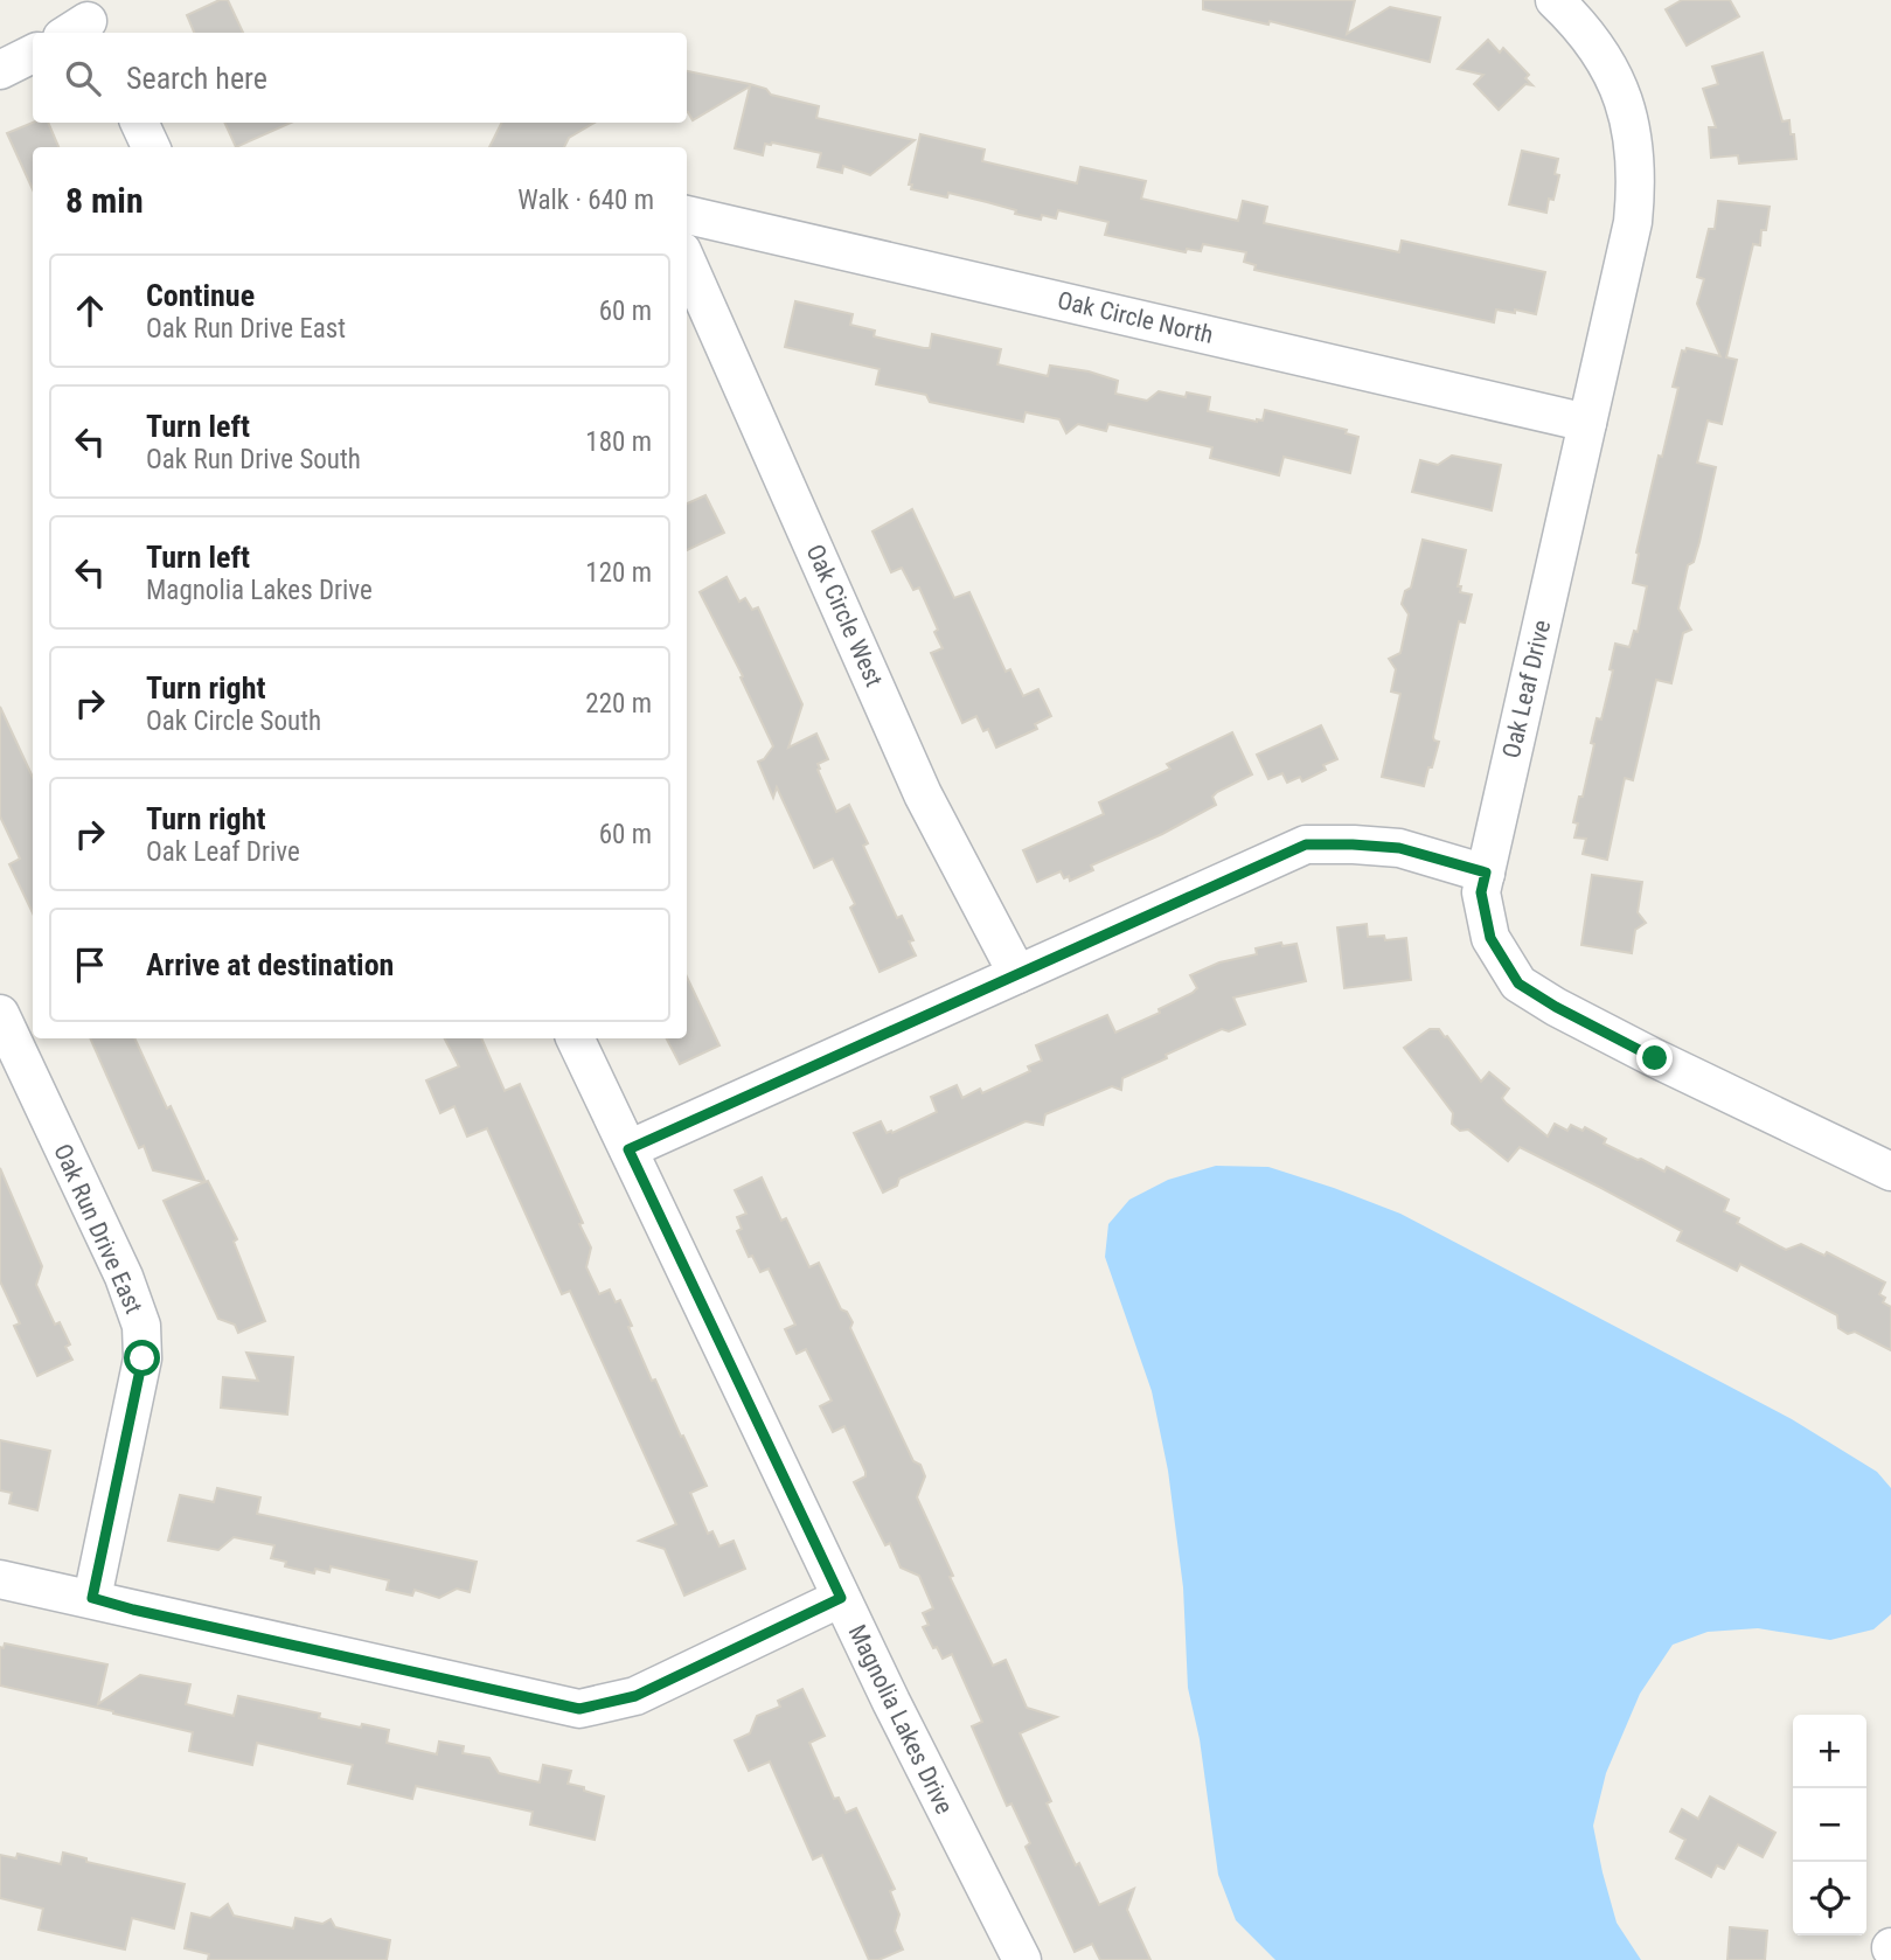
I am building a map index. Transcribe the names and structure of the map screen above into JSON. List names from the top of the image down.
{
  "streets": {
    "street": [
      "Oak Circle North",
      "Oak Circle West",
      "Oak Leaf Drive",
      "Oak Run Drive East",
      "Magnolia Lakes Drive"
    ]
  },
  "crossings": [
    ["Oak Circle North", "Oak Leaf Drive"]
  ],
  "page": {
    "search": "Search here",
    "heading": ["8 min", "Walk · 640 m"],
    "list": [
      ["Continue", "Oak Run Drive East", "60 m"],
      ["Turn left", "Oak Run Drive South", "180 m"],
      ["Turn left", "Magnolia Lakes Drive", "120 m"],
      ["Turn right", "Oak Circle South", "220 m"],
      ["Turn right", "Oak Leaf Drive", "60 m"],
      "Arrive at destination"
    ],
    "map_buttons": ["+", "−"]
  }
}
